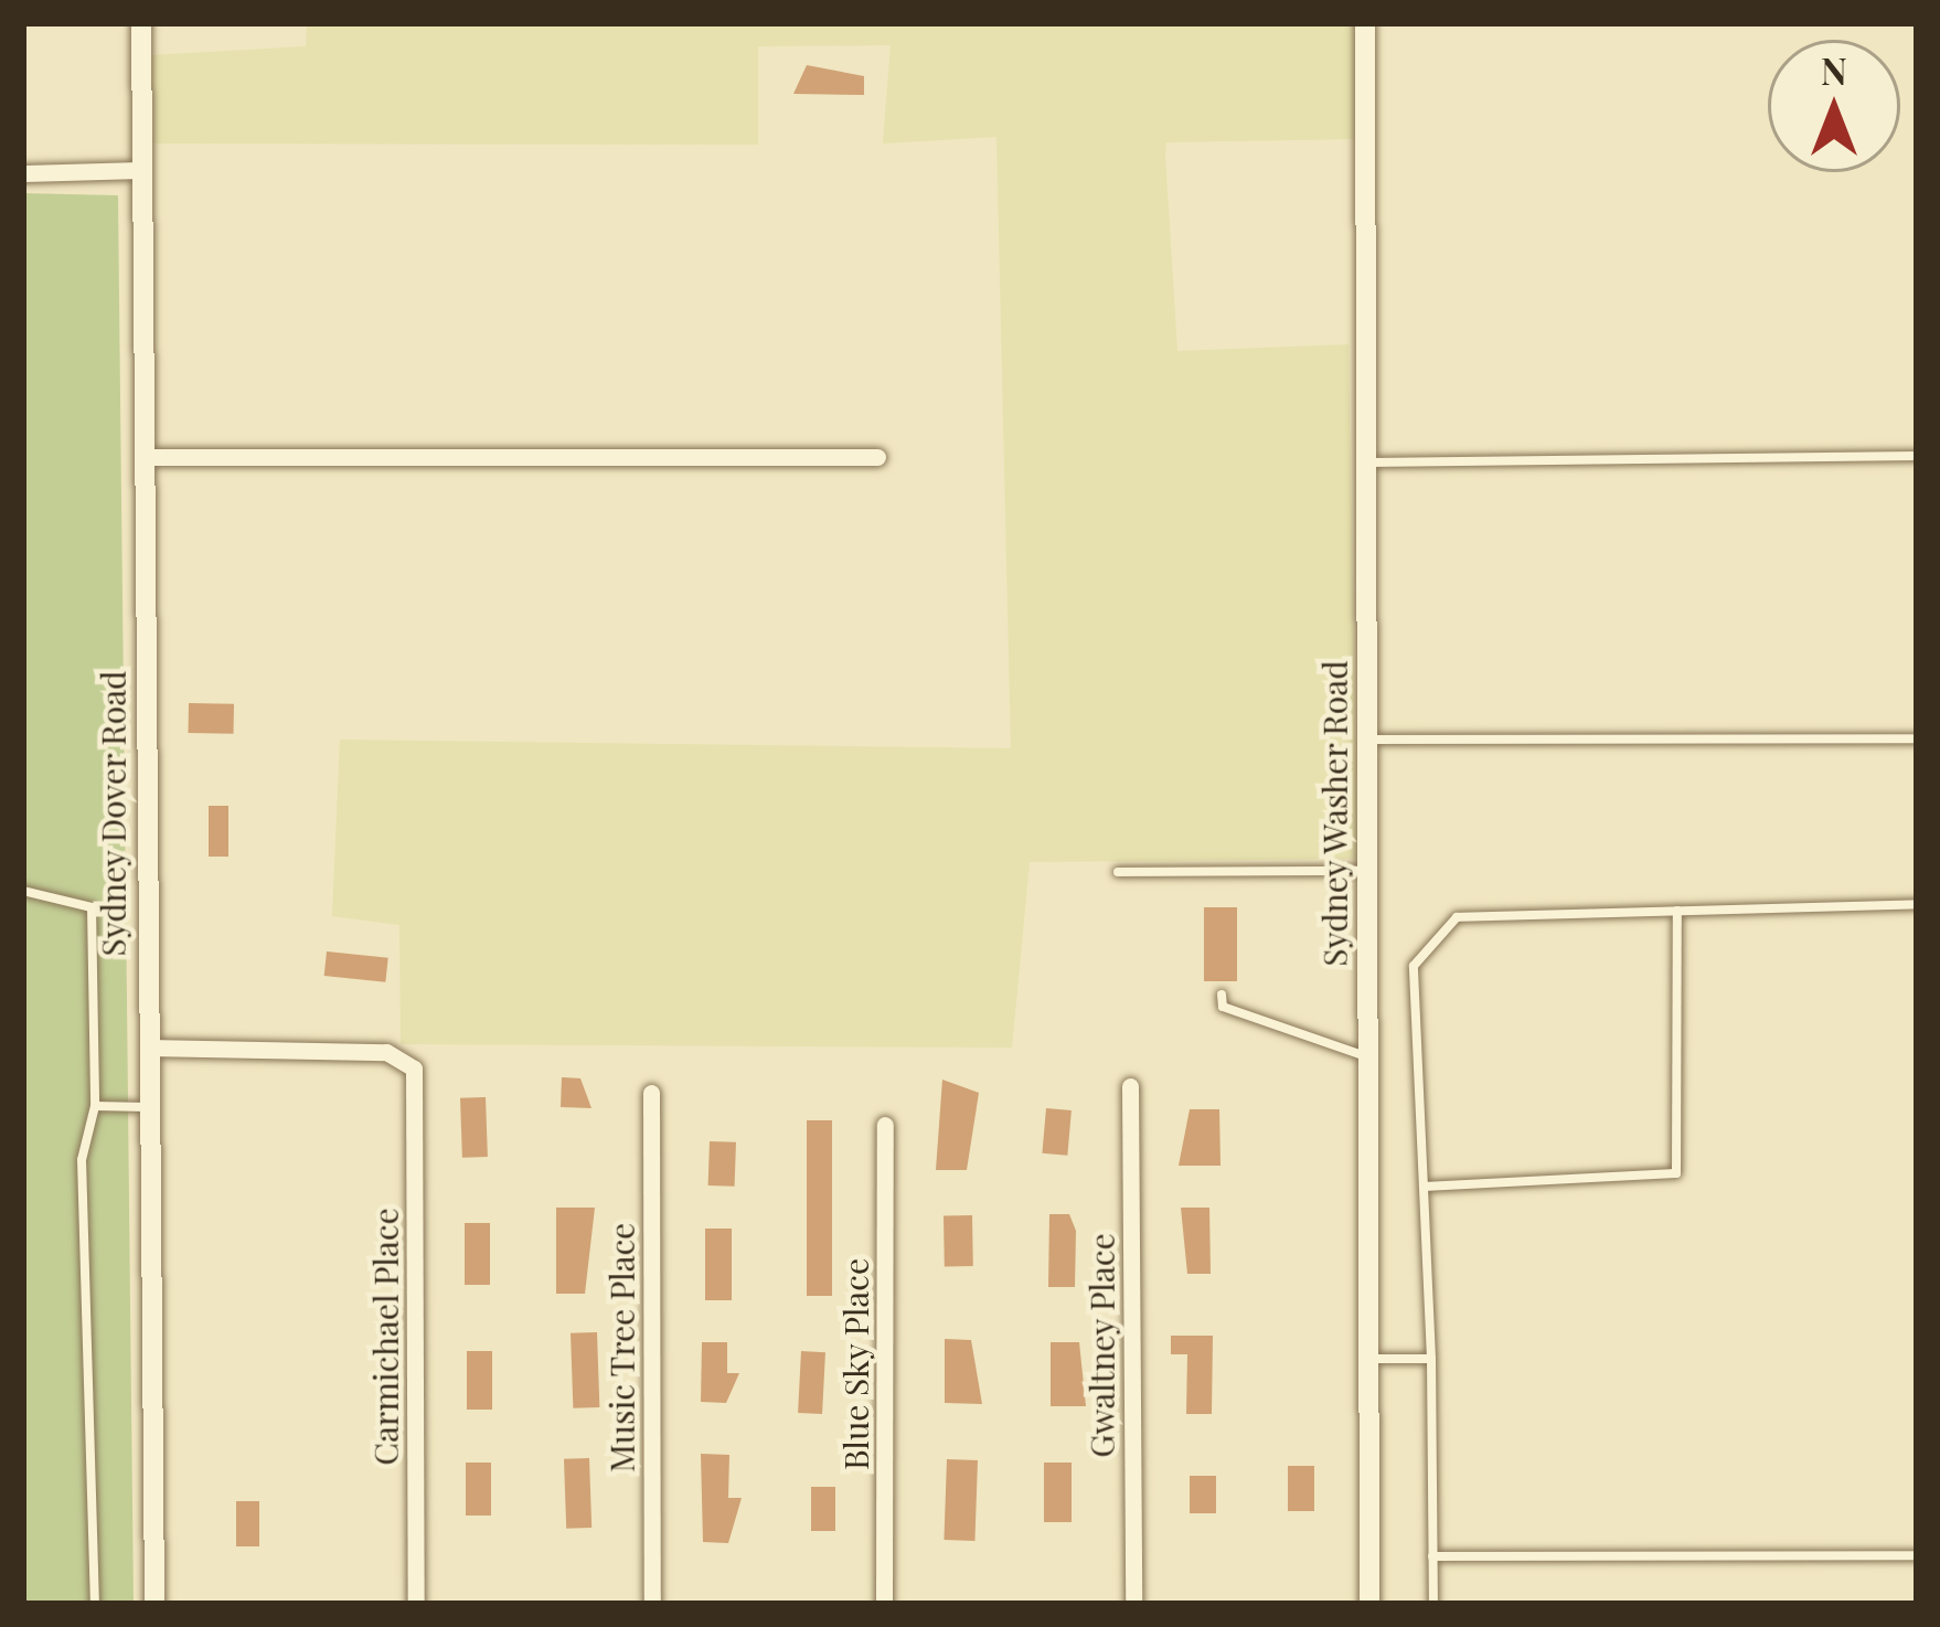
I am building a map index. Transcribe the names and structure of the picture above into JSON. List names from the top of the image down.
{
  "streets": {
    "street": [
      "Sydney Dover Road",
      "Sydney Washer Road",
      "Carmichael Place",
      "Gwaltney Place",
      "Music Tree Place",
      "Blue Sky Place"
    ]
  },
  "crossings": [
    ["Sydney Dover Road", "Carmichael Place"]
  ],
  "north": "top"
}
